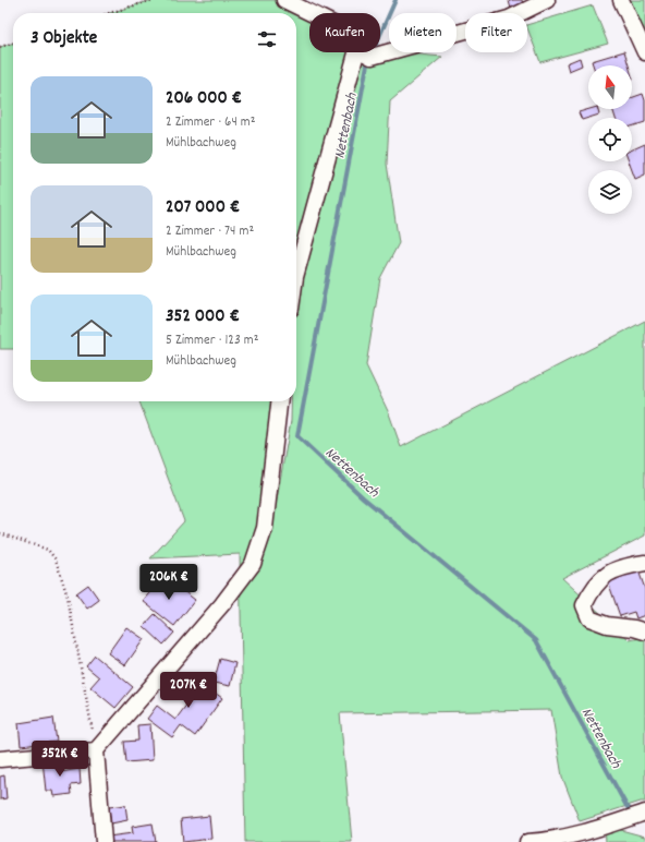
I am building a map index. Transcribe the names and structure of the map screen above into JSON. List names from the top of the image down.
{
  "water": ["Nettenbach"],
  "north": "top",
  "page": {
    "chip": ["Kaufen", "Mieten", "Filter"],
    "heading": "3 Objekte",
    "list": [
      {
        "name": "206 000 €",
        "note": "2 Zimmer · 64 m² · Mühlbachweg"
      },
      {
        "name": "207 000 €",
        "note": "2 Zimmer · 74 m² · Mühlbachweg"
      },
      {
        "name": "352 000 €",
        "note": "5 Zimmer · 123 m² · Mühlbachweg"
      }
    ],
    "price": ["206K €", "207K €", "352K €"]
  }
}
